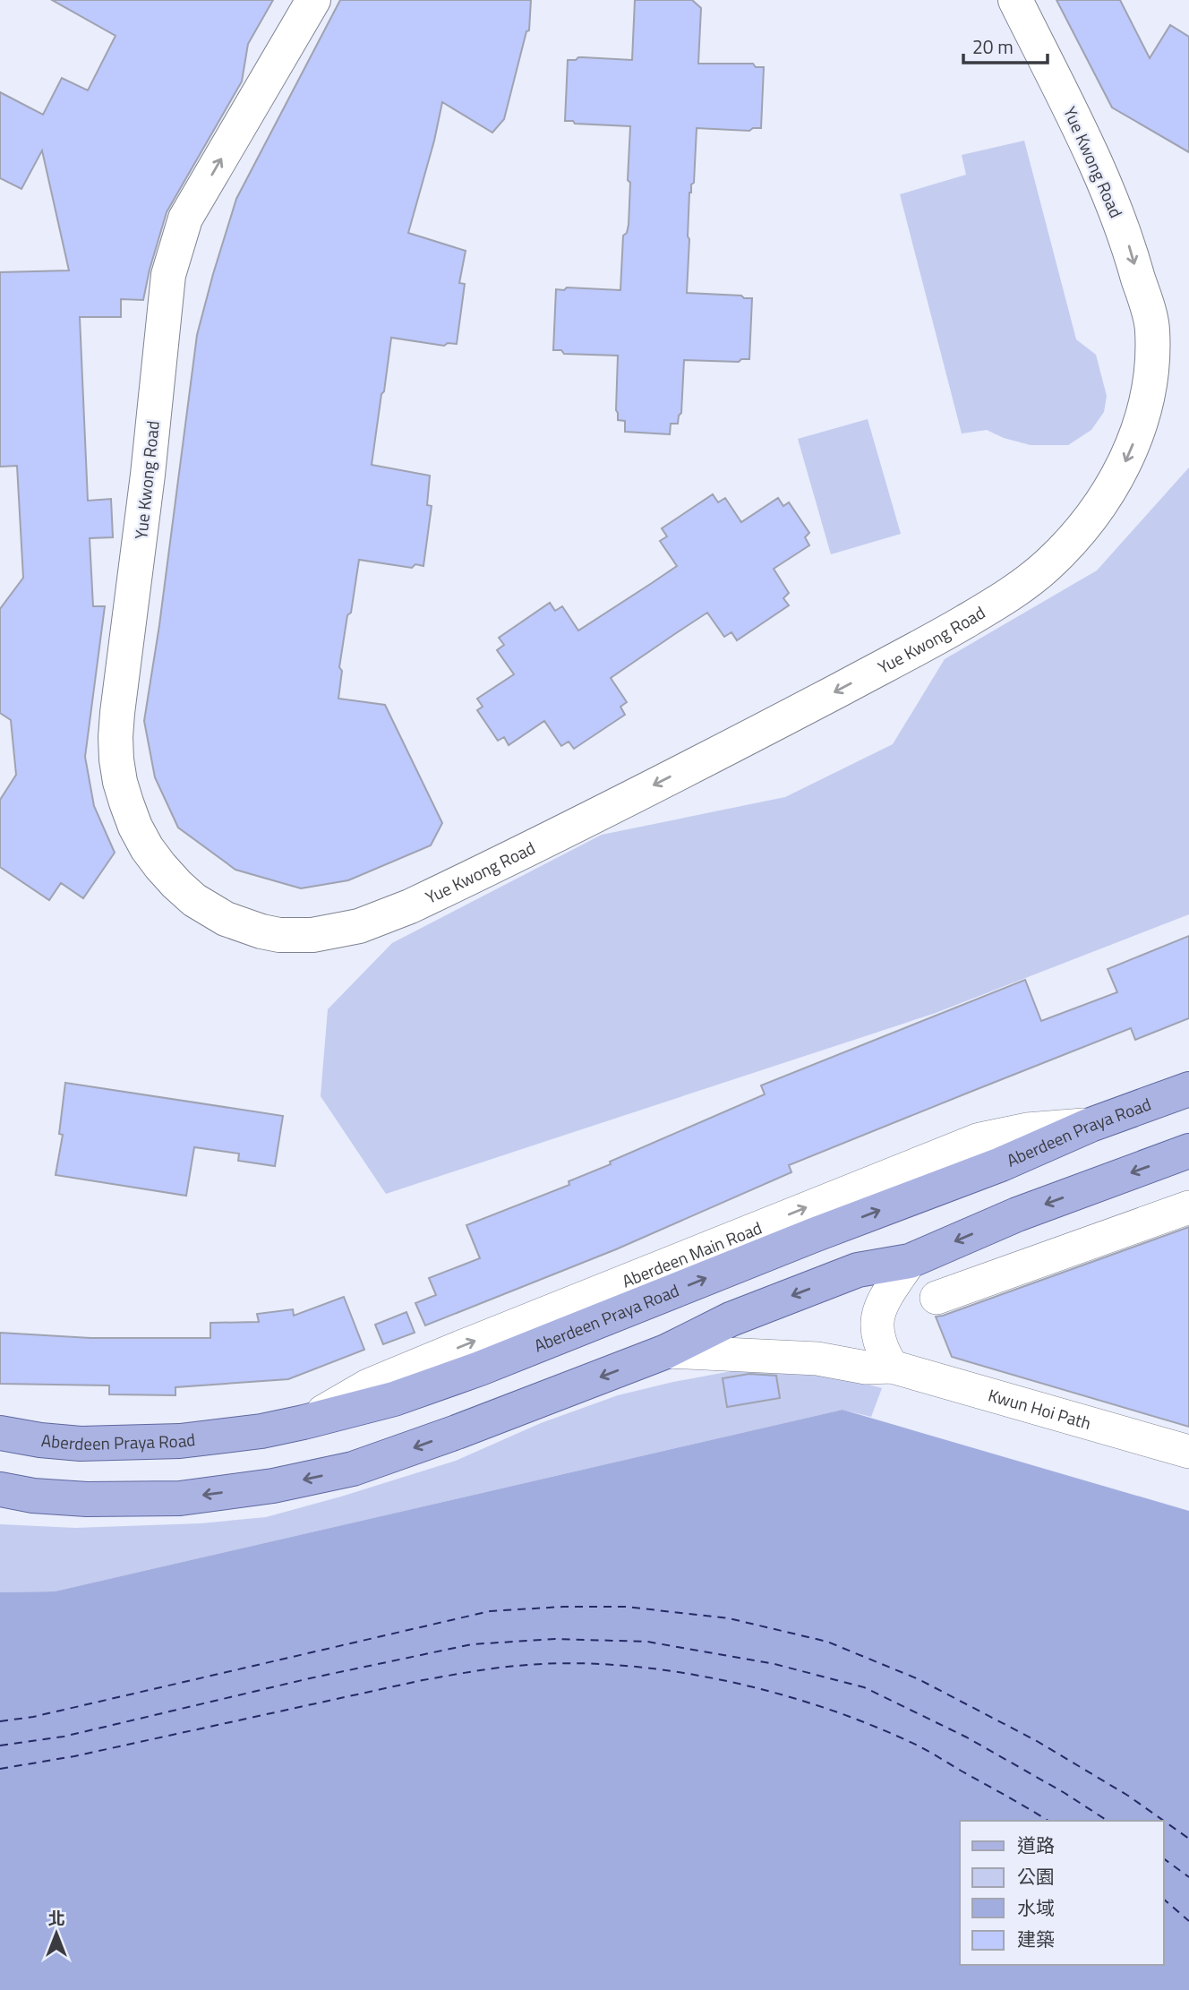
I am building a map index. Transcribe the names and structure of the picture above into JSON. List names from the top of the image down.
{
  "streets": {
    "main road": ["Aberdeen Praya Road"],
    "street": ["Yue Kwong Road", "Kwun Hoi Path"]
  },
  "legend": [
    "道路",
    "公園",
    "水域",
    "建築"
  ],
  "scale_bar": "20 m",
  "north": "top"
}
